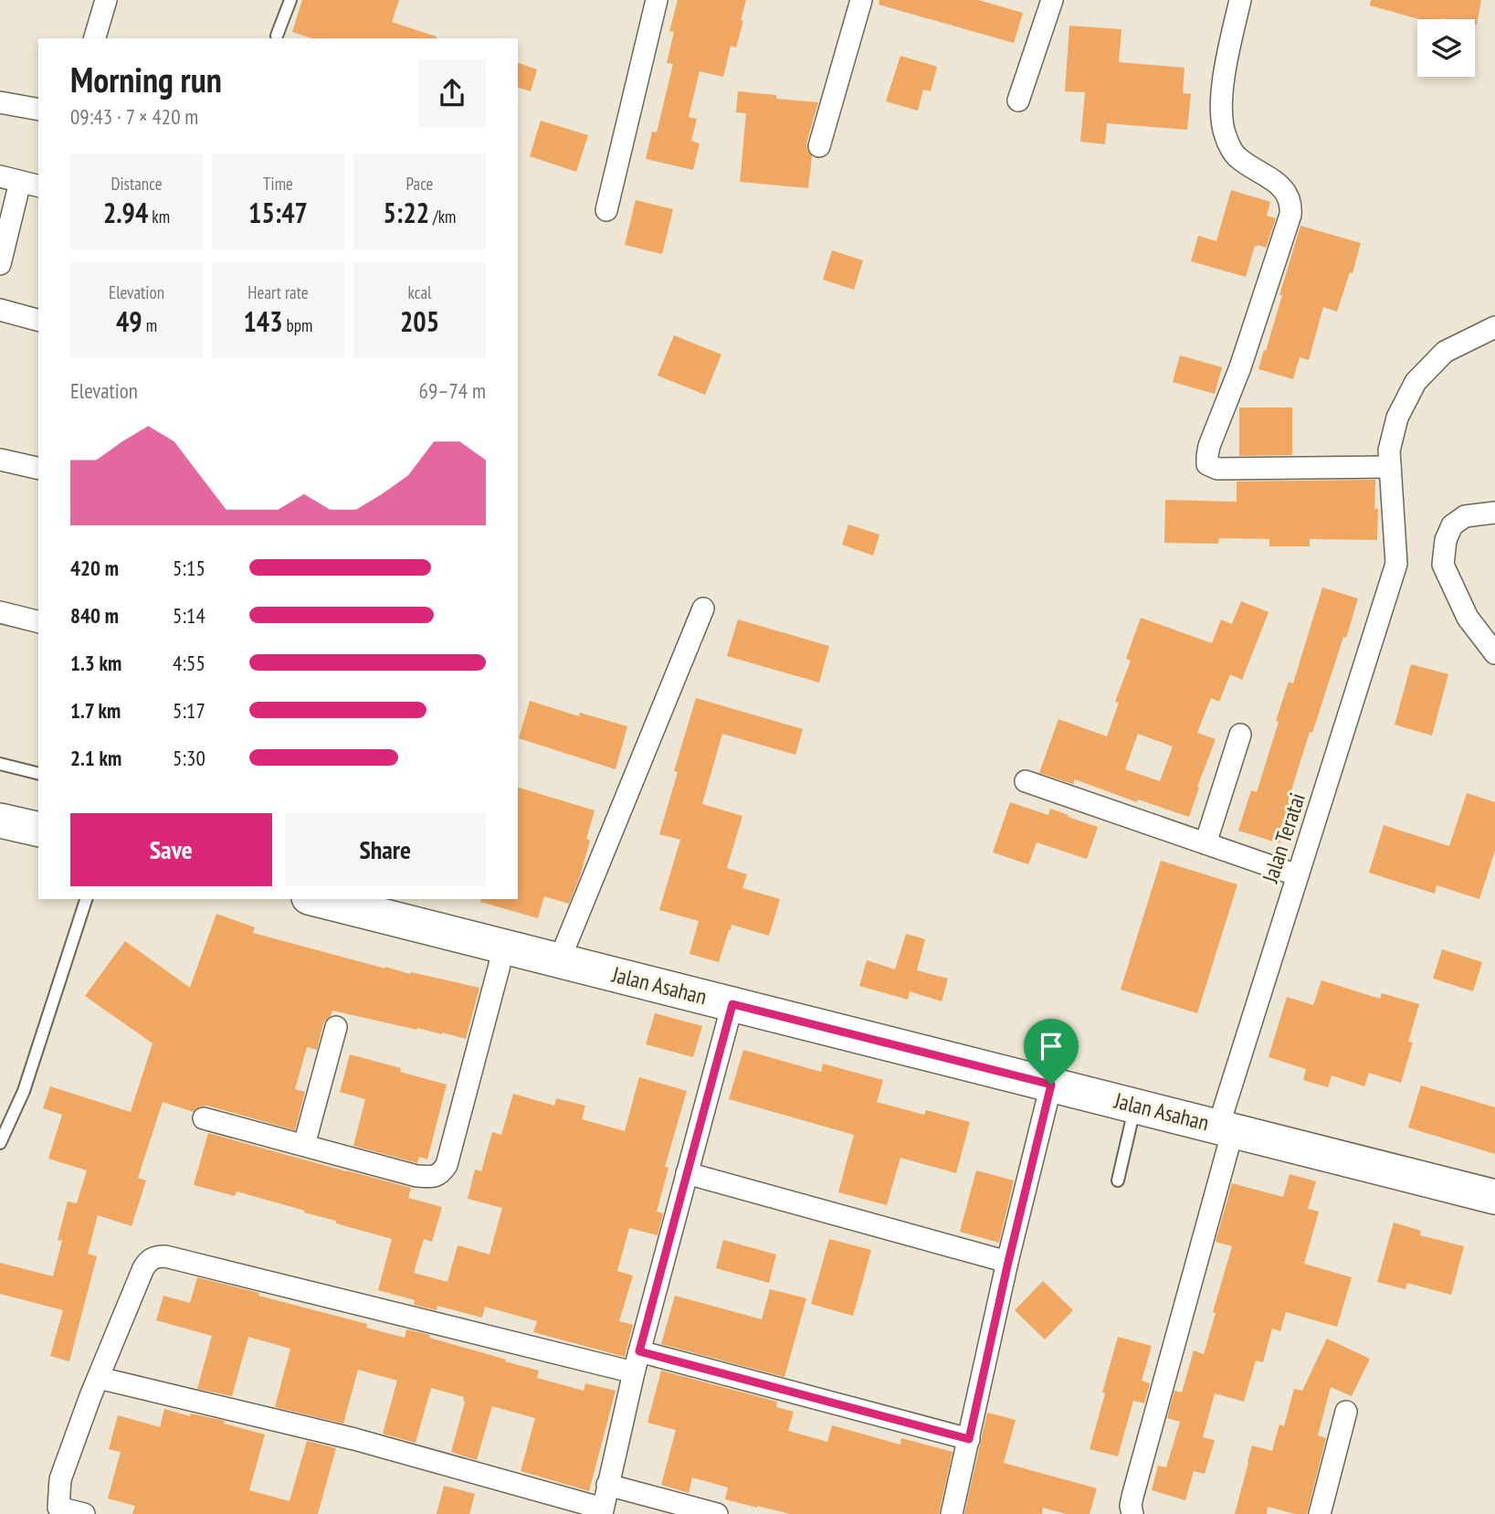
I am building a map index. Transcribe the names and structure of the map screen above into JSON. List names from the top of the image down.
{
  "streets": {
    "main road": ["Jalan Asahan"],
    "street": ["Jalan Teratai"]
  },
  "crossings": [
    ["Jalan Teratai", "Jalan Asahan"]
  ],
  "page": {
    "heading": ["Morning run", "09:43 · 7 × 420 m"],
    "stats": [
      ["Distance", "2.94 km"],
      ["Time", "15:47"],
      ["Pace", "5:22 /km"],
      ["Elevation", "49 m"],
      ["Heart rate", "143 bpm"],
      ["kcal", "205"]
    ],
    "chart": ["Elevation", "69–74 m"],
    "list": [
      {
        "name": "420 m",
        "note": "5:15"
      },
      {
        "name": "840 m",
        "note": "5:14"
      },
      {
        "name": "1.3 km",
        "note": "4:55"
      },
      {
        "name": "1.7 km",
        "note": "5:17"
      },
      {
        "name": "2.1 km",
        "note": "5:30"
      }
    ],
    "buttons": ["Save", "Share"]
  }
}
